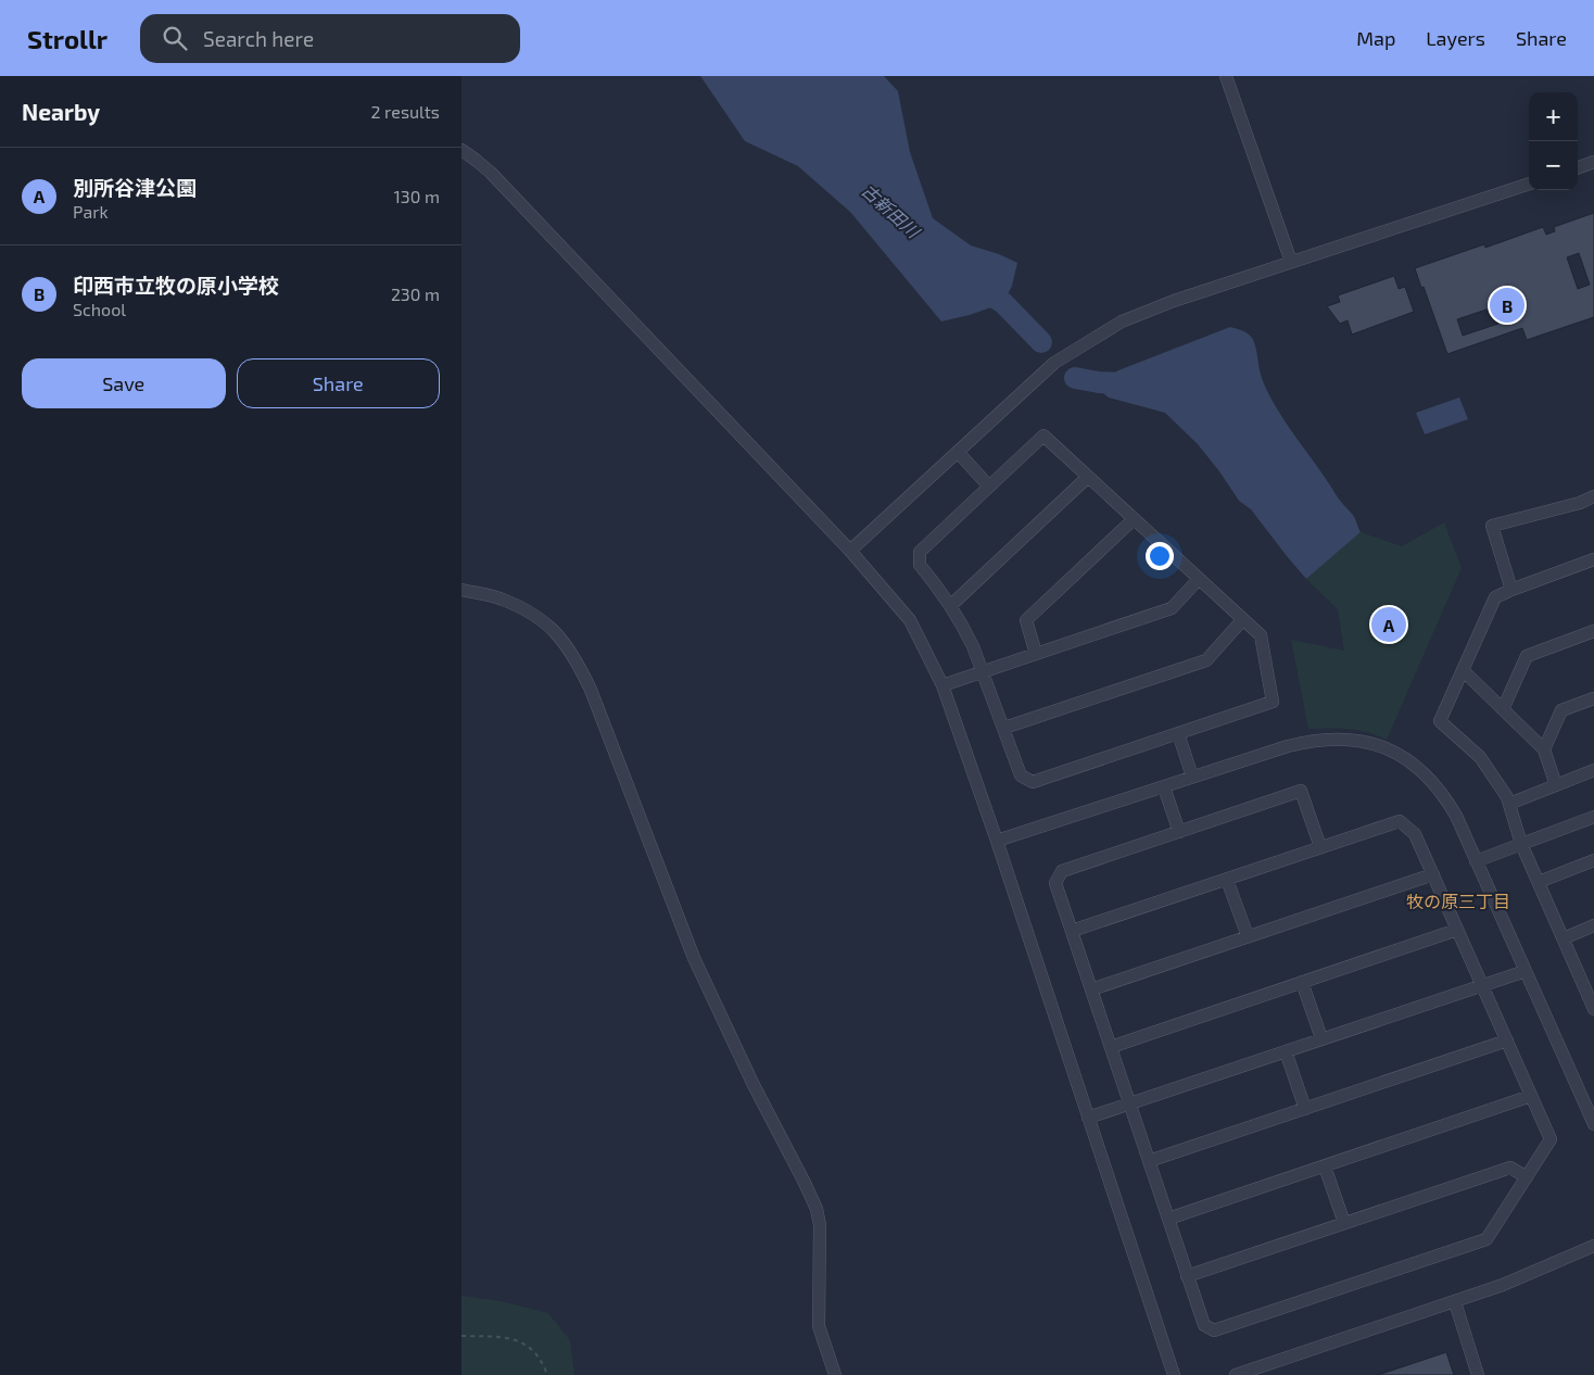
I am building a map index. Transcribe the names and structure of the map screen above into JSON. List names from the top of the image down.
{
  "districts": ["牧の原三丁目"],
  "water": ["古新田川"],
  "page": {
    "header": "Strollr",
    "search": "Search here",
    "nav": ["Map", "Layers", "Share"],
    "heading": ["Nearby", "2 results"],
    "map_buttons": ["+", "−"],
    "list": [
      {
        "mark": "A",
        "name": "別所谷津公園",
        "note": "Park",
        "value": "130 m"
      },
      {
        "mark": "B",
        "name": "印西市立牧の原小学校",
        "note": "School",
        "value": "230 m"
      }
    ],
    "pins": ["B", "A"],
    "buttons": ["Save", "Share"]
  }
}
